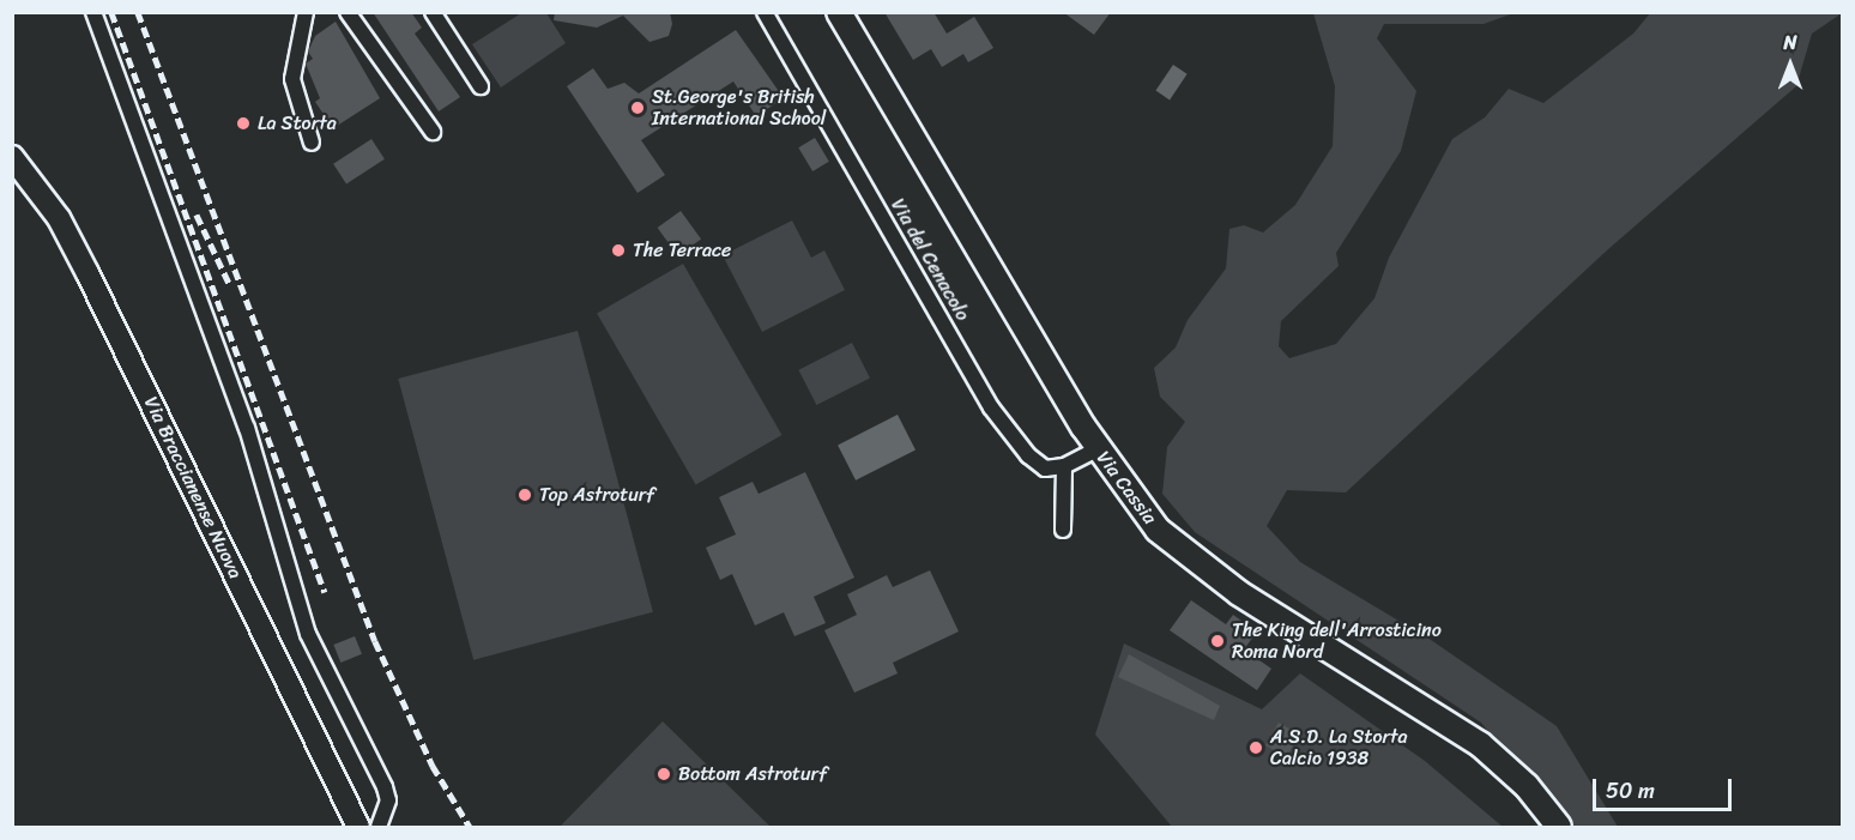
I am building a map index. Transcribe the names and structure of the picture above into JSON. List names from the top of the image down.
{
  "streets": {
    "main road": ["Via Braccianense Nuova", "Via Cassia"],
    "street": ["Via del Cenacolo"]
  },
  "places": [
    "St.George's British International School",
    "La Storta",
    "The Terrace",
    "Top Astroturf",
    "The King dell'Arrosticino Roma Nord",
    "A.S.D. La Storta Calcio 1938",
    "Bottom Astroturf"
  ],
  "scale_bar": "50 m",
  "north": "top"
}
